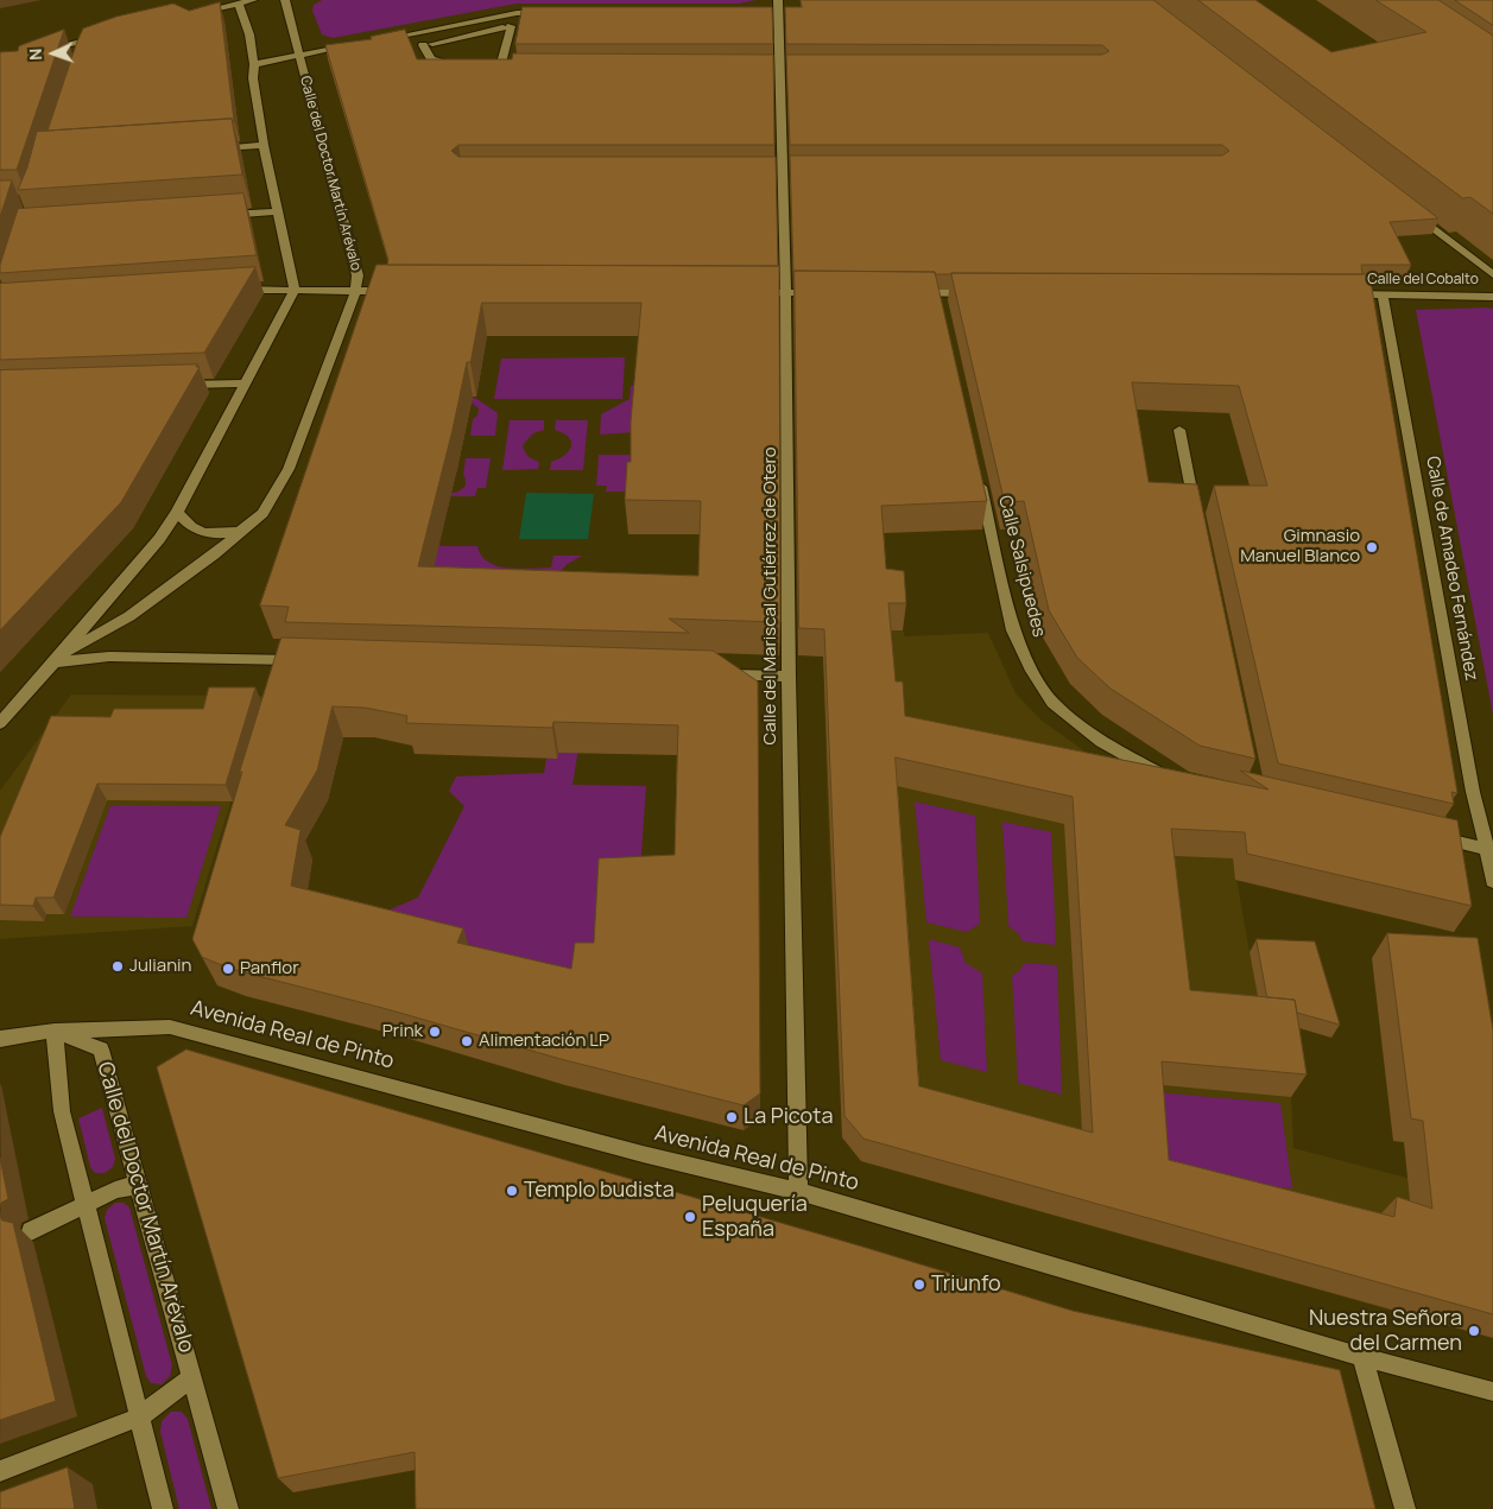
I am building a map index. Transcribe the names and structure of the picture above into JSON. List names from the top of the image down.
{
  "streets": {
    "street": [
      "Calle del Doctor Martín Arévalo",
      "Calle del Cobalto",
      "Calle Salsipuedes",
      "Calle de Amadeo Fernández",
      "Calle del Mariscal Gutiérrez de Otero",
      "Avenida Real de Pinto"
    ]
  },
  "crossings": [
    ["Calle del Doctor Martín Arévalo", "Avenida Real de Pinto"],
    ["Calle del Cobalto", "Calle de Amadeo Fernández"],
    ["Calle del Mariscal Gutiérrez de Otero", "Avenida Real de Pinto"]
  ],
  "places": [
    "Gimnasio Manuel Blanco",
    "Julianin",
    "Panflor",
    "Prink",
    "Alimentación LP",
    "La Picota",
    "Templo budista",
    "Peluquería España",
    "Triunfo",
    "Nuestra Señora del Carmen"
  ],
  "north": "left"
}
